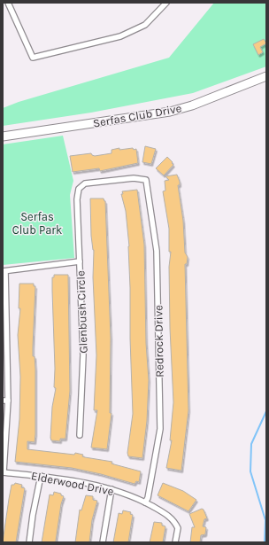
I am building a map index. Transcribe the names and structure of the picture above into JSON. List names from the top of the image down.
{
  "streets": {
    "main road": ["Serfas Club Drive"],
    "street": ["Glenbush Circle", "Redrock Drive", "Elderwood Drive"]
  },
  "crossings": [
    ["Glenbush Circle", "Redrock Drive"],
    ["Redrock Drive", "Elderwood Drive"]
  ],
  "parks": ["Serfas Club Park"]
}
